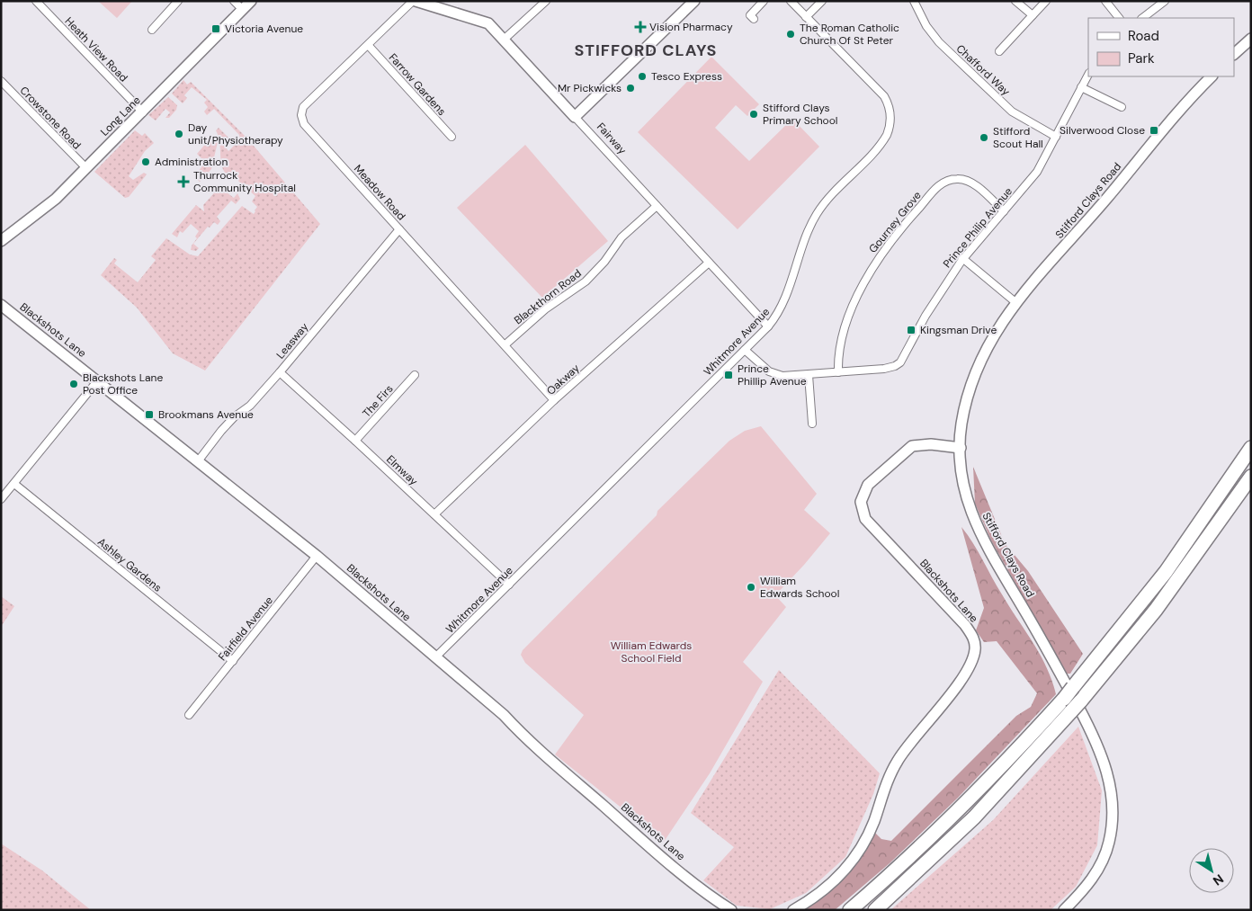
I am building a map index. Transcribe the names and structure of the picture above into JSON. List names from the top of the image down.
{
  "streets": {
    "street": [
      "Heath View Road",
      "Chafford Way",
      "Farrow Gardens",
      "Long Lane",
      "Crowstone Road",
      "Fairway",
      "Meadow Road",
      "Stifford Clays Road",
      "Gourney Grove",
      "Prince Philip Avenue",
      "Blackthorn Road",
      "Blackshots Lane",
      "Leasway",
      "Whitmore Avenue",
      "Oakway",
      "The Firs",
      "Elmway",
      "Ashley Gardens",
      "Fairfield Avenue"
    ]
  },
  "crossings": [
    ["Heath View Road", "Long Lane"],
    ["Chafford Way", "Prince Philip Avenue"],
    ["Farrow Gardens", "Meadow Road"],
    ["Long Lane", "Crowstone Road"],
    ["Fairway", "Meadow Road"],
    ["Fairway", "Blackthorn Road"],
    ["Fairway", "Whitmore Avenue"],
    ["Fairway", "Oakway"],
    ["Meadow Road", "Blackthorn Road"],
    ["Meadow Road", "Leasway"],
    ["Meadow Road", "Oakway"],
    ["Stifford Clays Road", "Blackshots Lane"],
    ["Gourney Grove", "Prince Philip Avenue"],
    ["Prince Philip Avenue", "Whitmore Avenue"],
    ["Blackshots Lane", "Leasway"],
    ["Blackshots Lane", "Whitmore Avenue"],
    ["Blackshots Lane", "Fairfield Avenue"],
    ["Leasway", "Elmway"],
    ["Whitmore Avenue", "Elmway"],
    ["Oakway", "Elmway"],
    ["The Firs", "Elmway"],
    ["Ashley Gardens", "Fairfield Avenue"]
  ],
  "districts": ["STIFFORD CLAYS"],
  "parks": ["William Edwards School Field"],
  "places": {
    "health": ["Vision Pharmacy", "Thurrock Community Hospital"],
    "transit": [
      "Victoria Avenue",
      "Silverwood Close",
      "Kingsman Drive",
      "Prince Phillip Avenue",
      "Brookmans Avenue"
    ],
    "other": [
      "The Roman Catholic Church Of St Peter",
      "Tesco Express",
      "Mr Pickwicks",
      "Stifford Clays Primary School",
      "Day unit/Physiotherapy",
      "Stifford Scout Hall",
      "Administration",
      "Blackshots Lane Post Office",
      "William Edwards School"
    ]
  },
  "legend": ["Road", "Park"],
  "north": "bottom right"
}
